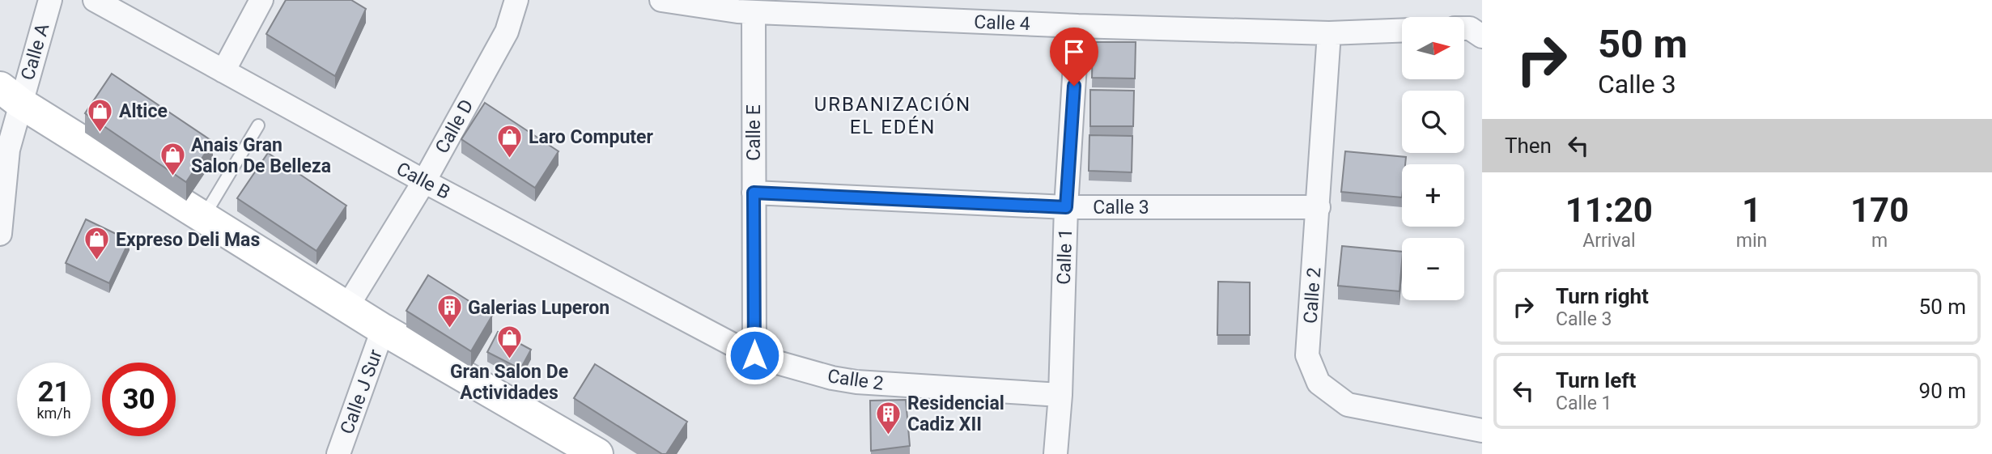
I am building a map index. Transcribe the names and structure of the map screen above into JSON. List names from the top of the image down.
{
  "streets": {
    "street": [
      "Calle 4",
      "Calle A",
      "Calle D",
      "Calle E",
      "Calle B",
      "Calle 3",
      "Calle 1",
      "Calle 2",
      "Calle J Sur"
    ]
  },
  "crossings": [
    ["Calle 4", "Calle E"],
    ["Calle 4", "Calle 1"],
    ["Calle 4", "Calle 2"],
    ["Calle D", "Calle B"],
    ["Calle E", "Calle B"],
    ["Calle E", "Calle 3"],
    ["Calle E", "Calle 2"],
    ["Calle B", "Calle 2"],
    ["Calle 3", "Calle 1"],
    ["Calle 3", "Calle 2"],
    ["Calle 1", "Calle 2"]
  ],
  "districts": ["URBANIZACIÓN EL EDÉN"],
  "places": {
    "shop": [
      "Altice",
      "Laro Computer",
      "Anais Gran Salon De Belleza",
      "Expreso Deli Mas",
      "Gran Salon De Actividades"
    ],
    "building": ["Galerias Luperon", "Residencial Cadiz XII"]
  },
  "north": "right",
  "page": {
    "turn": ["50 m", "Calle 3"],
    "map_buttons": ["+", "−"],
    "then": "Then",
    "eta": [
      "11:20",
      "Arrival",
      "1",
      "min",
      "170",
      "m"
    ],
    "list": [
      {
        "name": "Turn right",
        "note": "Calle 3",
        "value": "50 m"
      },
      {
        "name": "Turn left",
        "note": "Calle 1",
        "value": "90 m"
      }
    ],
    "speed": "21 km/h",
    "limit": "30"
  }
}
